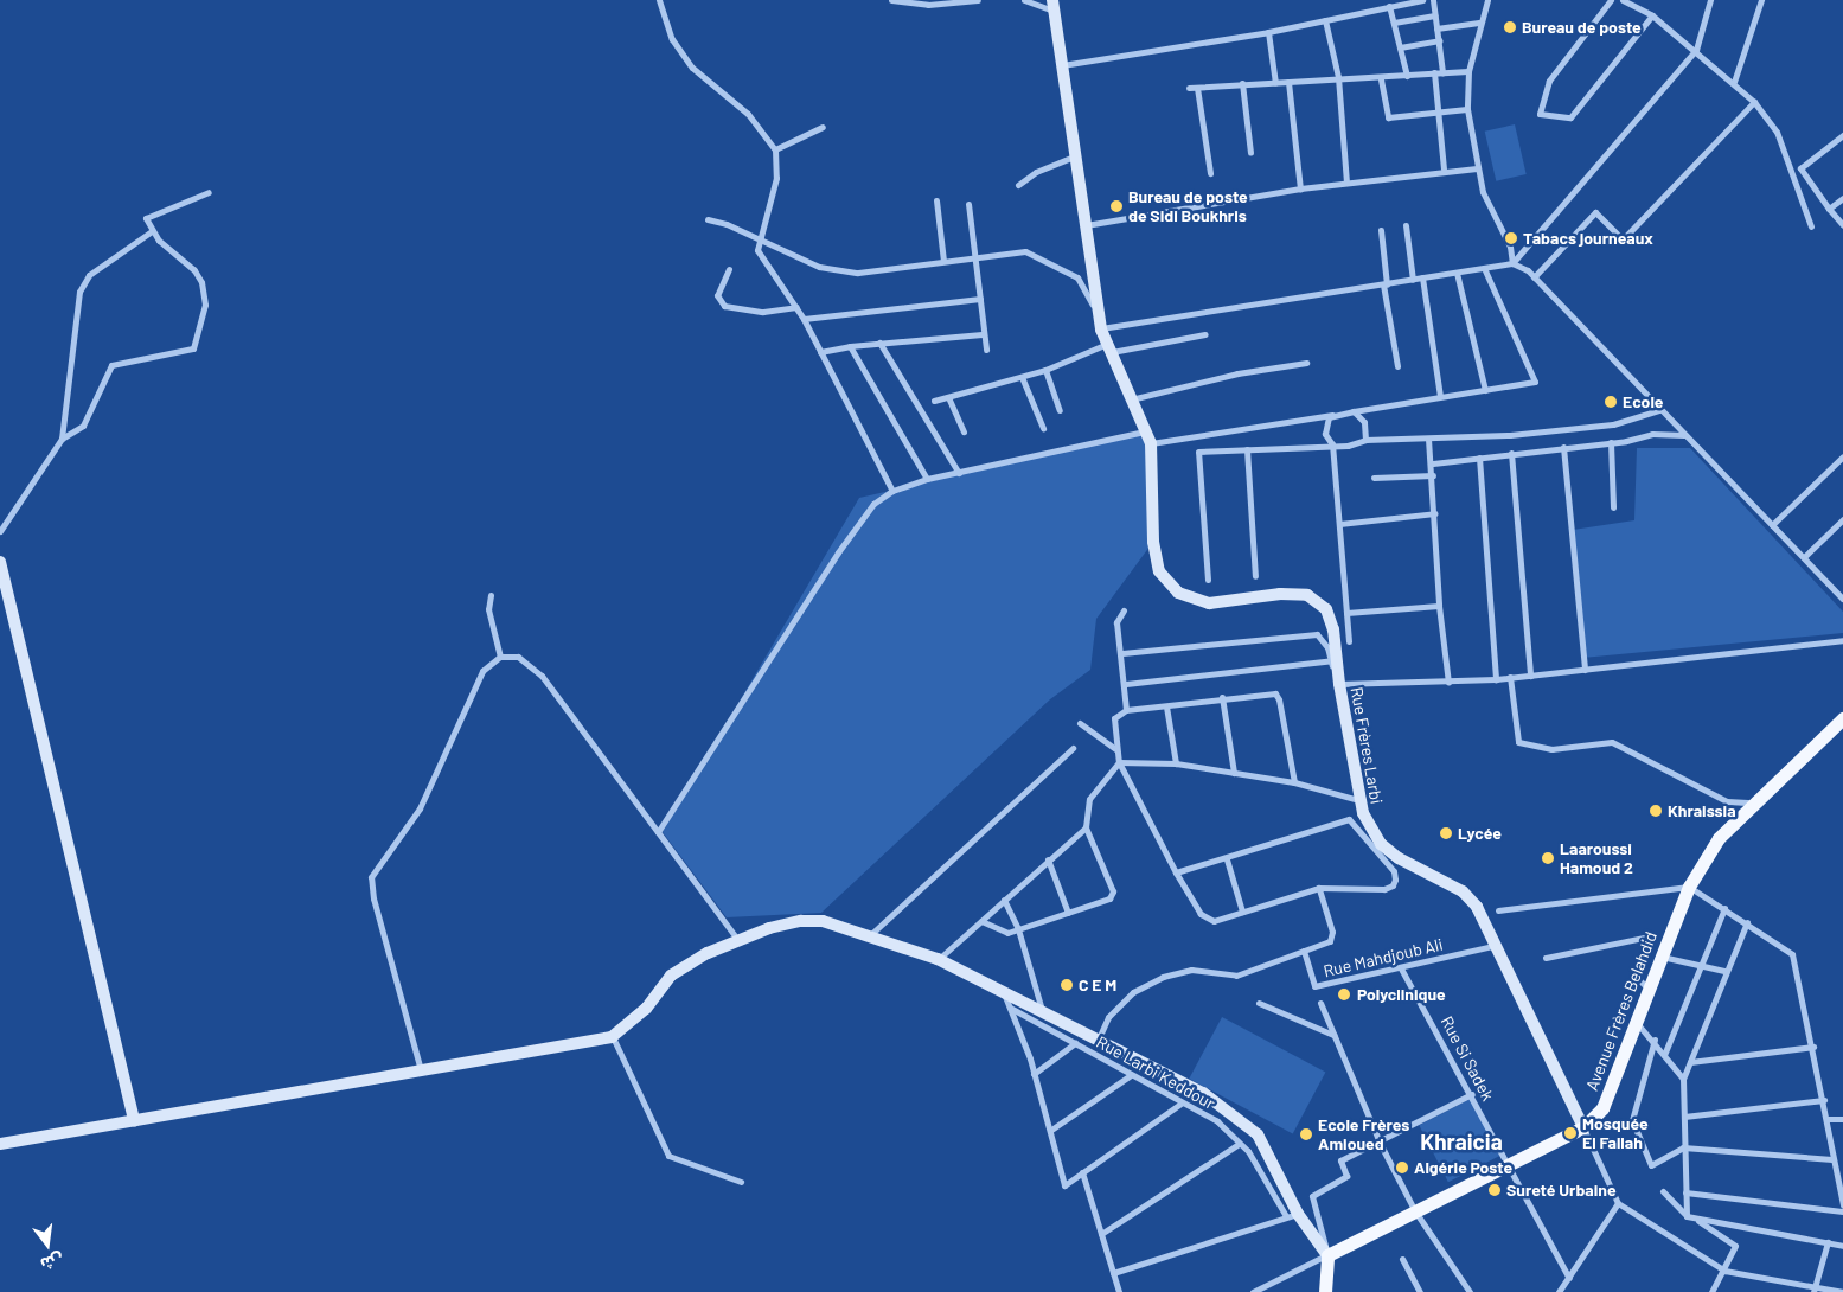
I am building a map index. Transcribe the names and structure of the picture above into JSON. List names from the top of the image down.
{
  "streets": {
    "main road": ["Rue Frères Larbi", "Avenue Frères Belahdid"],
    "street": ["Rue Mahdjoub Ali", "Rue Si Sadek", "Rue Larbi Keddour"]
  },
  "crossings": [
    ["Rue Frères Larbi", "Rue Mahdjoub Ali"],
    ["Rue Frères Larbi", "Avenue Frères Belahdid"],
    ["Rue Mahdjoub Ali", "Rue Si Sadek"],
    ["Avenue Frères Belahdid", "Rue Si Sadek"]
  ],
  "districts": ["Khraicia"],
  "places": [
    "Bureau de poste",
    "Bureau de poste de Sidi Boukhris",
    "Tabacs journeaux",
    "Ecole",
    "Khraissia",
    "Lycée",
    "Laaroussi Hamoud 2",
    "C E M",
    "Polyclinique",
    "Mosquée El Fallah",
    "Ecole Frères Amioued",
    "Algérie Poste",
    "Sureté Urbaine"
  ],
  "north": "bottom"
}
